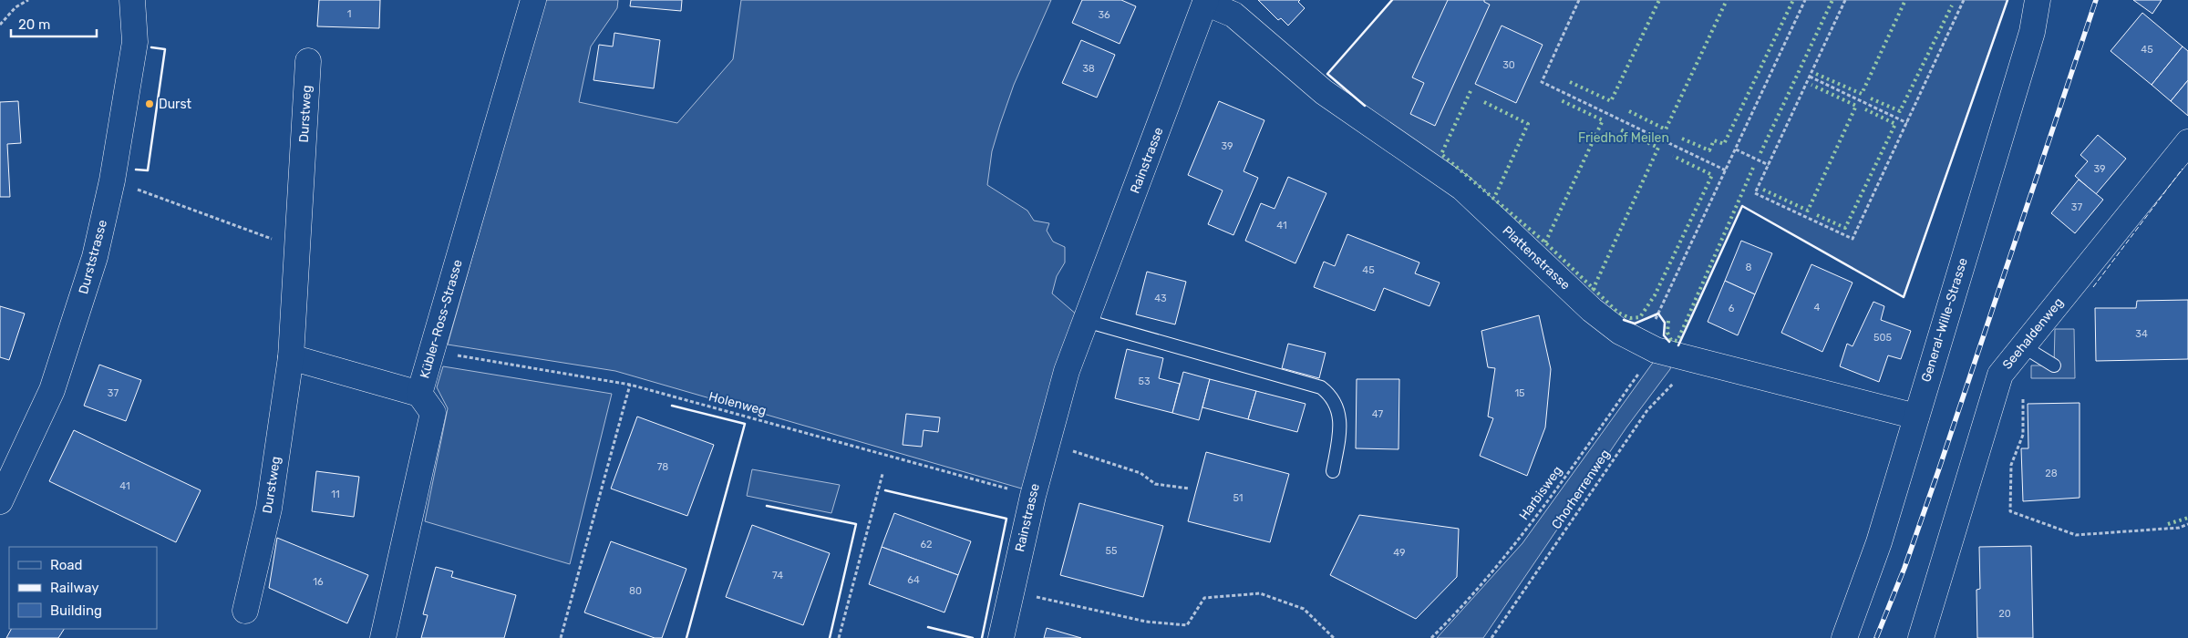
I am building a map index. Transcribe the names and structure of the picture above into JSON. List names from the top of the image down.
{
  "streets": {
    "street": [
      "Durstweg",
      "Rainstrasse",
      "Durststrasse",
      "Plattenstrasse",
      "Kübler-Ross-Strasse",
      "General-Wille-Strasse",
      "Seehaldenweg"
    ],
    "path": ["Holenweg", "Chorherrenweg", "Harbisweg"]
  },
  "crossings": [
    ["Rainstrasse", "Plattenstrasse"],
    ["Rainstrasse", "Holenweg"],
    ["Plattenstrasse", "General-Wille-Strasse"],
    ["Plattenstrasse", "Chorherrenweg"],
    ["Plattenstrasse", "Harbisweg"],
    ["Kübler-Ross-Strasse", "Holenweg"]
  ],
  "parks": ["Friedhof Meilen"],
  "places": ["Durst"],
  "house_numbers": [
    "1",
    "36",
    "45",
    "30",
    "38",
    "39",
    "39",
    "37",
    "41",
    "8",
    "45",
    "43",
    "4",
    "6",
    "34",
    "505",
    "53",
    "37",
    "15",
    "47",
    "78",
    "28",
    "41",
    "11",
    "51",
    "62",
    "55",
    "49",
    "74",
    "64",
    "16",
    "80",
    "20"
  ],
  "legend": ["Road", "Railway", "Building"],
  "scale_bar": "20 m"
}
